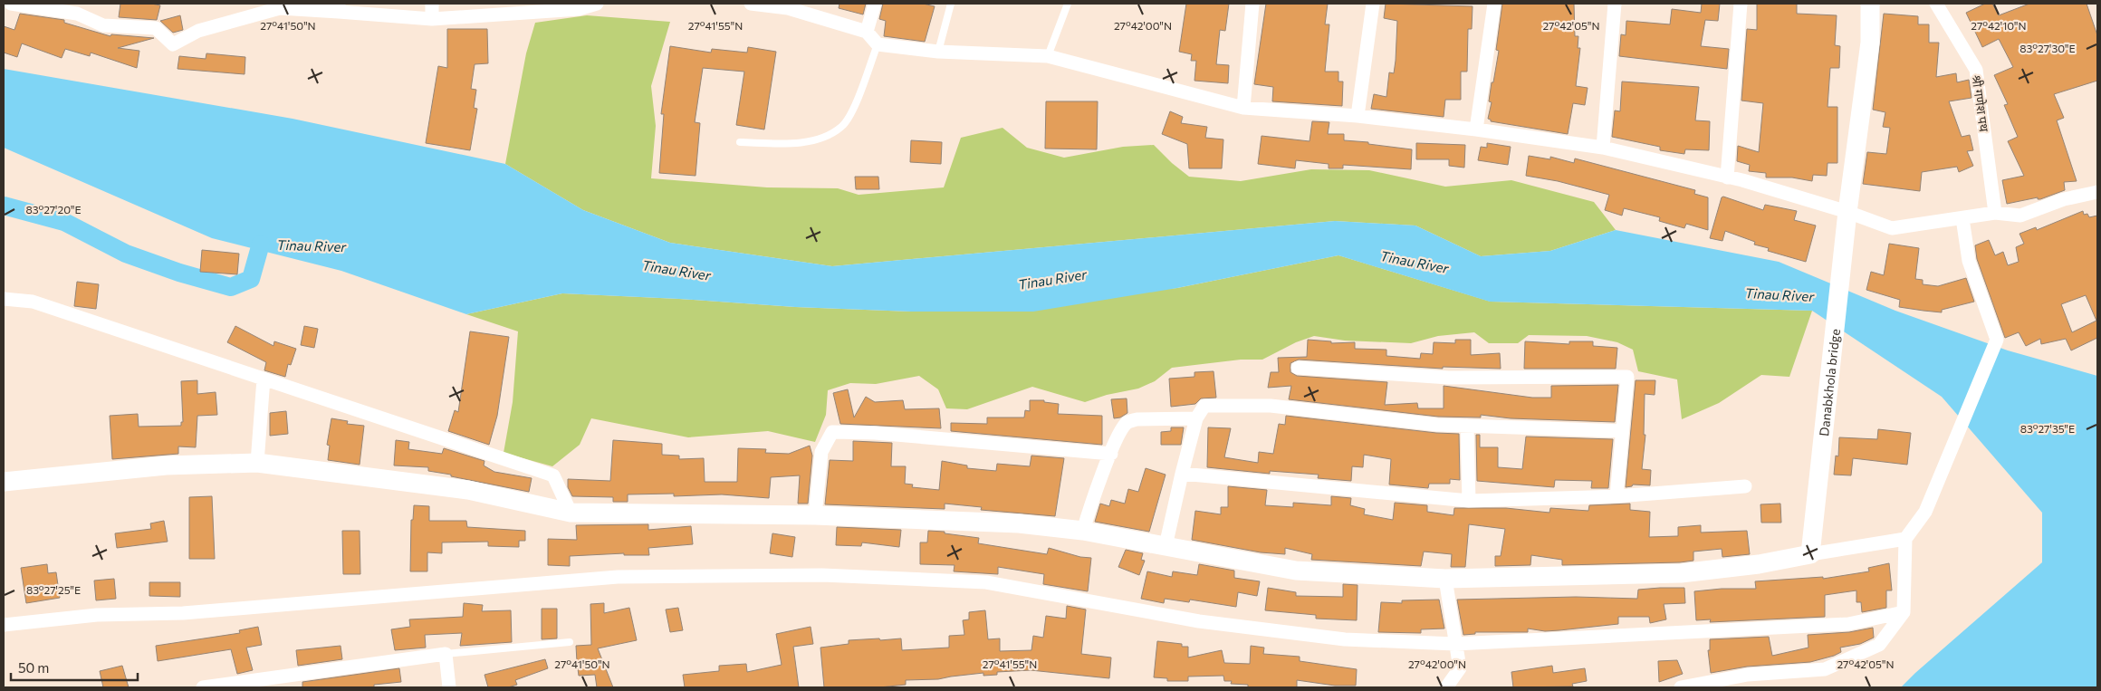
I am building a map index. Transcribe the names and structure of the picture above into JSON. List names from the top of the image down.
{
  "streets": {
    "main road": ["Danabkhola bridge"],
    "street": ["श्री गणेश पथ"]
  },
  "water": ["Tinau River"],
  "scale_bar": "50 m",
  "coordinates": [
    "27°41'50\"N",
    "27°41'55\"N",
    "27°42'00\"N",
    "27°42'05\"N",
    "27°42'10\"N",
    "83°27'30\"E",
    "83°27'20\"E",
    "83°27'35\"E",
    "83°27'25\"E"
  ]
}
